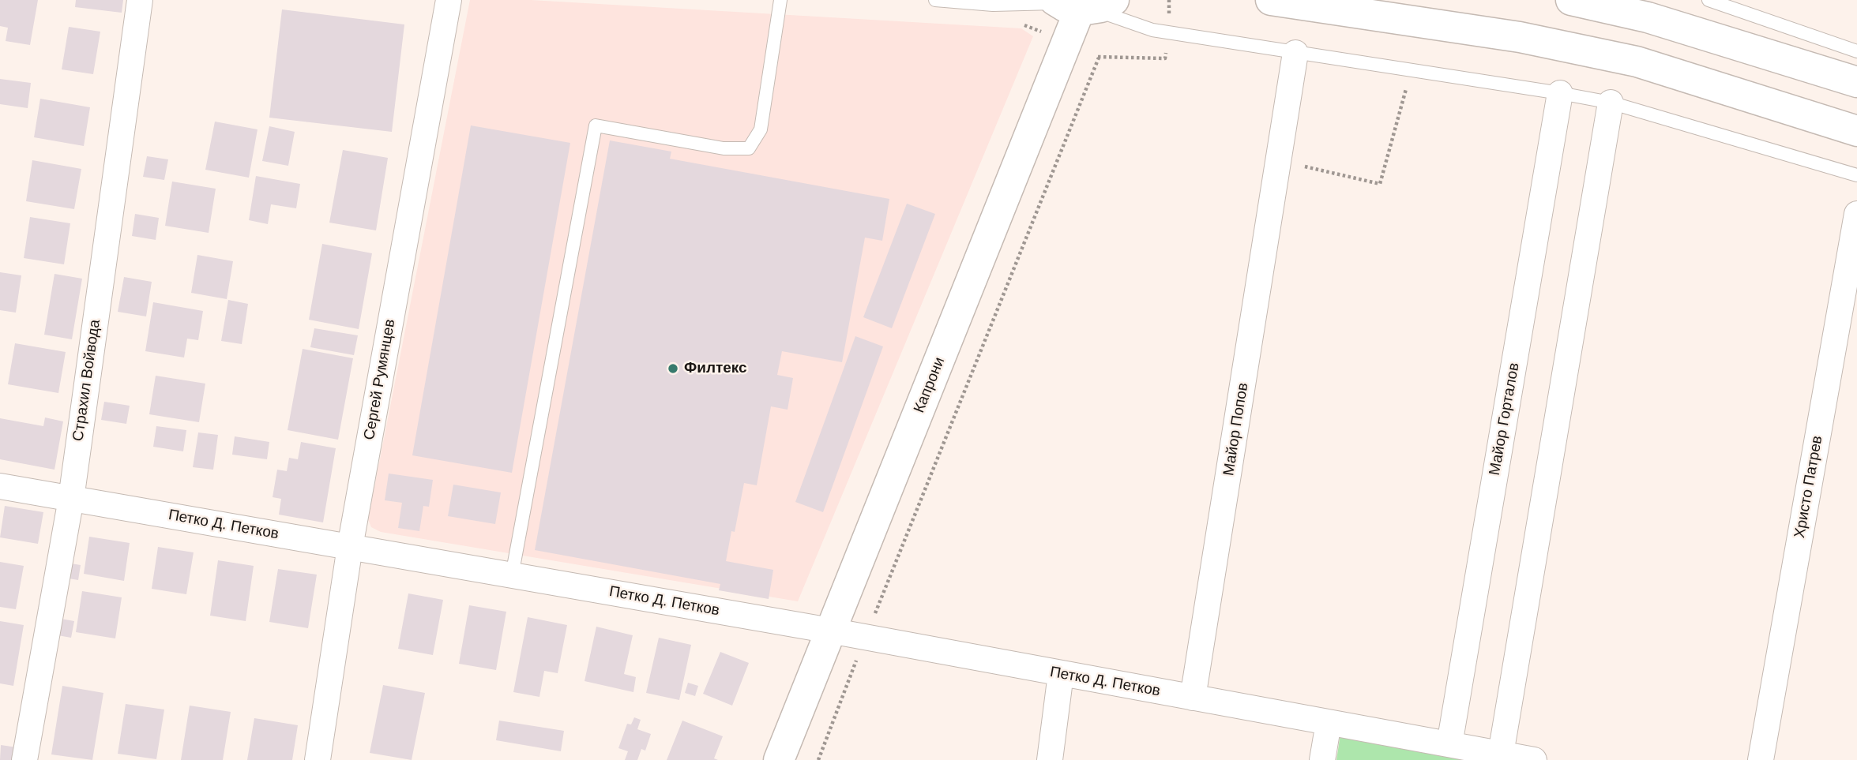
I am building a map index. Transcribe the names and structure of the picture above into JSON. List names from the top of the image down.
{
  "streets": {
    "main road": ["Капрони"],
    "street": [
      "Сергей Румянцев",
      "Страхил Войвода",
      "Майор Горталов",
      "Майор Попов",
      "Христо Патрев",
      "Петко Д. Петков"
    ]
  },
  "crossings": [
    ["Сергей Румянцев", "Петко Д. Петков"],
    ["Страхил Войвода", "Петко Д. Петков"],
    ["Капрони", "Петко Д. Петков"],
    ["Майор Горталов", "Петко Д. Петков"],
    ["Майор Попов", "Петко Д. Петков"]
  ],
  "places": ["Филтекс"]
}
